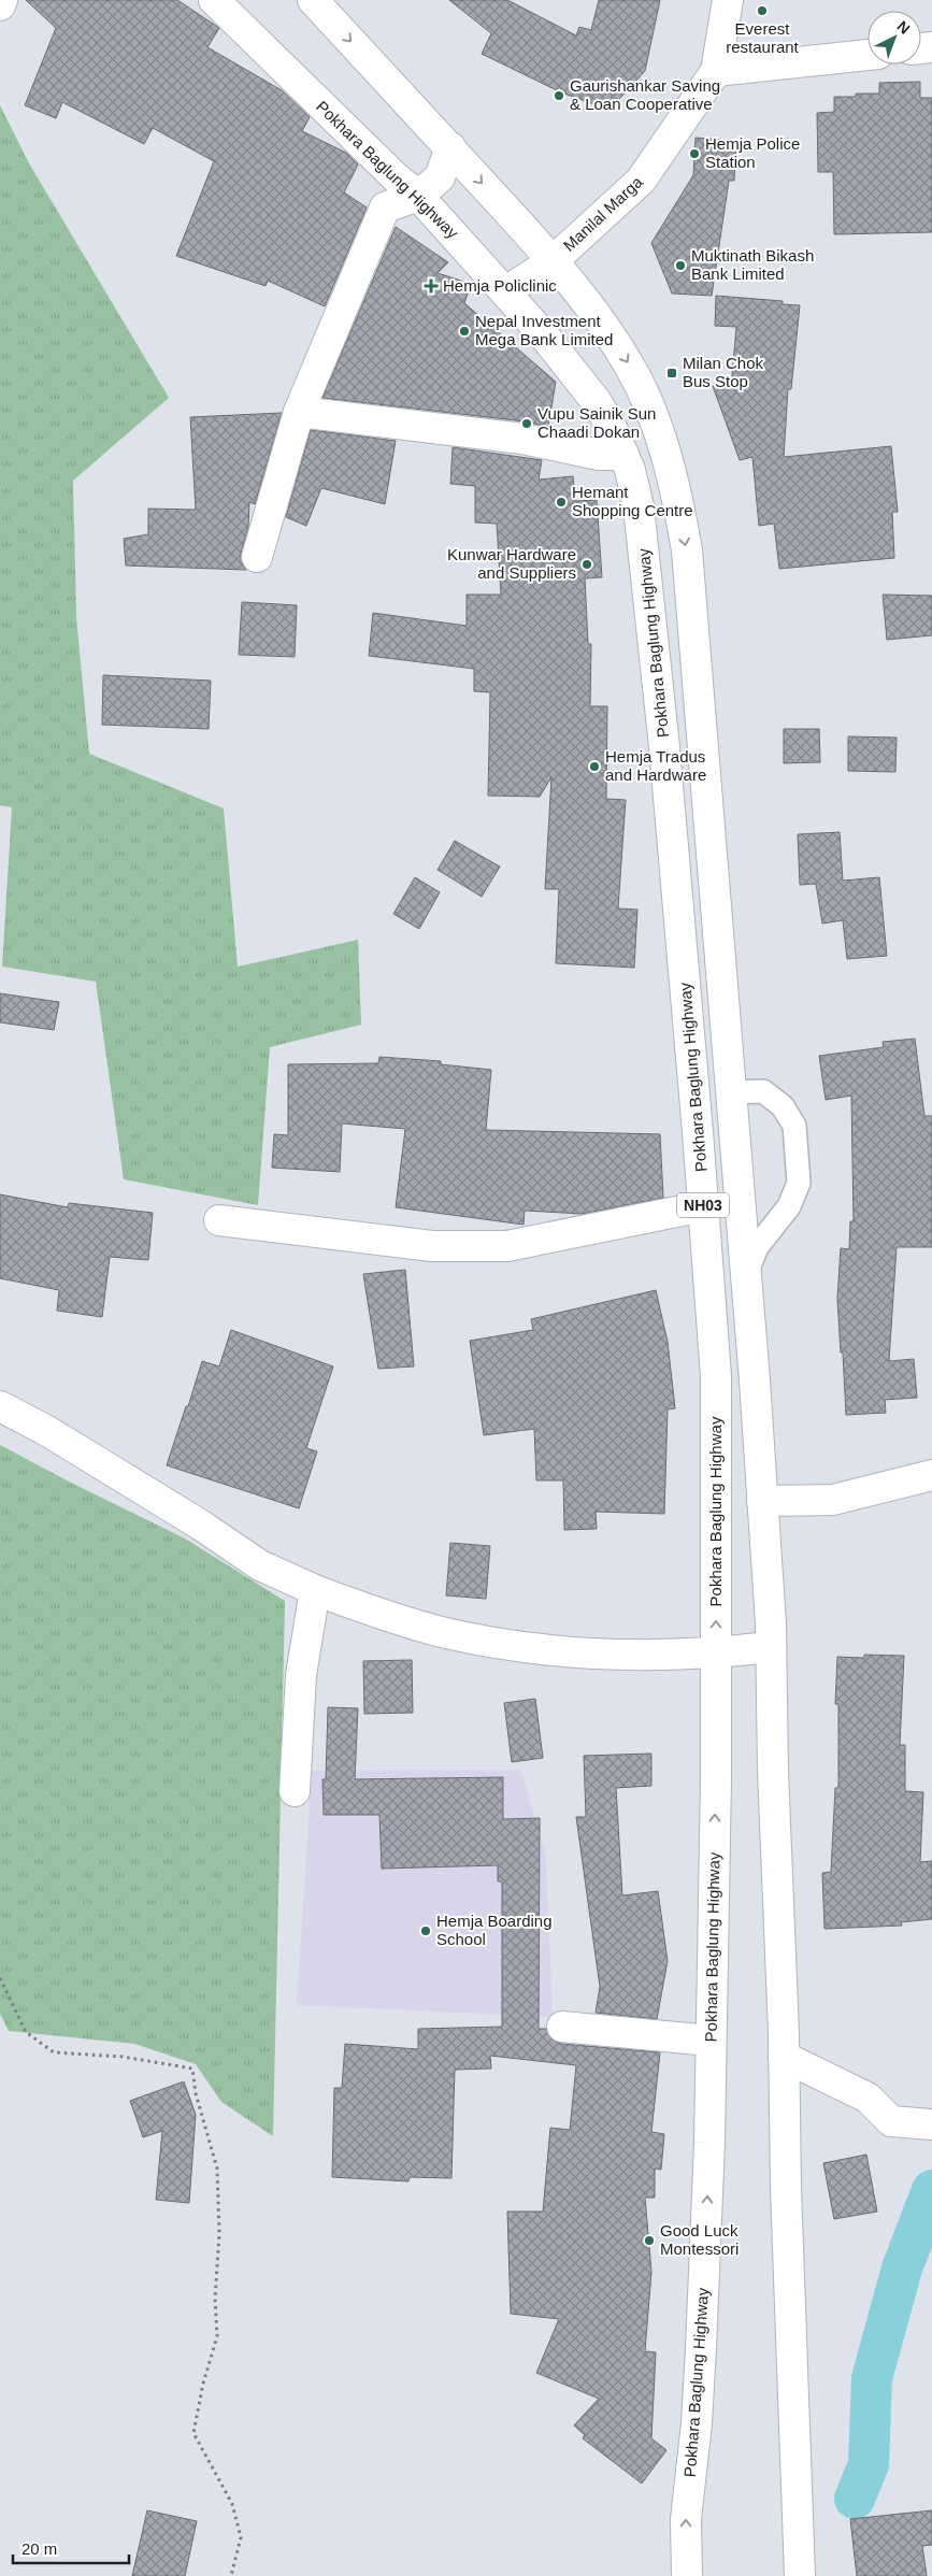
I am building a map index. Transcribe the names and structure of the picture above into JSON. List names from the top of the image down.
{
  "streets": {
    "main road": ["Pokhara Baglung Highway", "Manilal Marga", "NH03"]
  },
  "crossings": [
    ["Pokhara Baglung Highway", "Manilal Marga"]
  ],
  "places": {
    "other": [
      "Everest restaurant",
      "Gaurishankar Saving & Loan Cooperative",
      "Hemja Police Station",
      "Muktinath Bikash Bank Limited",
      "Nepal Investment Mega Bank Limited",
      "Vupu Sainik Sun Chaadi Dokan",
      "Hemant Shopping Centre",
      "Kunwar Hardware and Suppliers",
      "Hemja Tradus and Hardware",
      "Hemja Boarding School",
      "Good Luck Montessori"
    ],
    "health": ["Hemja Policlinic"],
    "transit": ["Milan Chok Bus Stop"]
  },
  "scale_bar": "20 m",
  "north": "top right"
}
